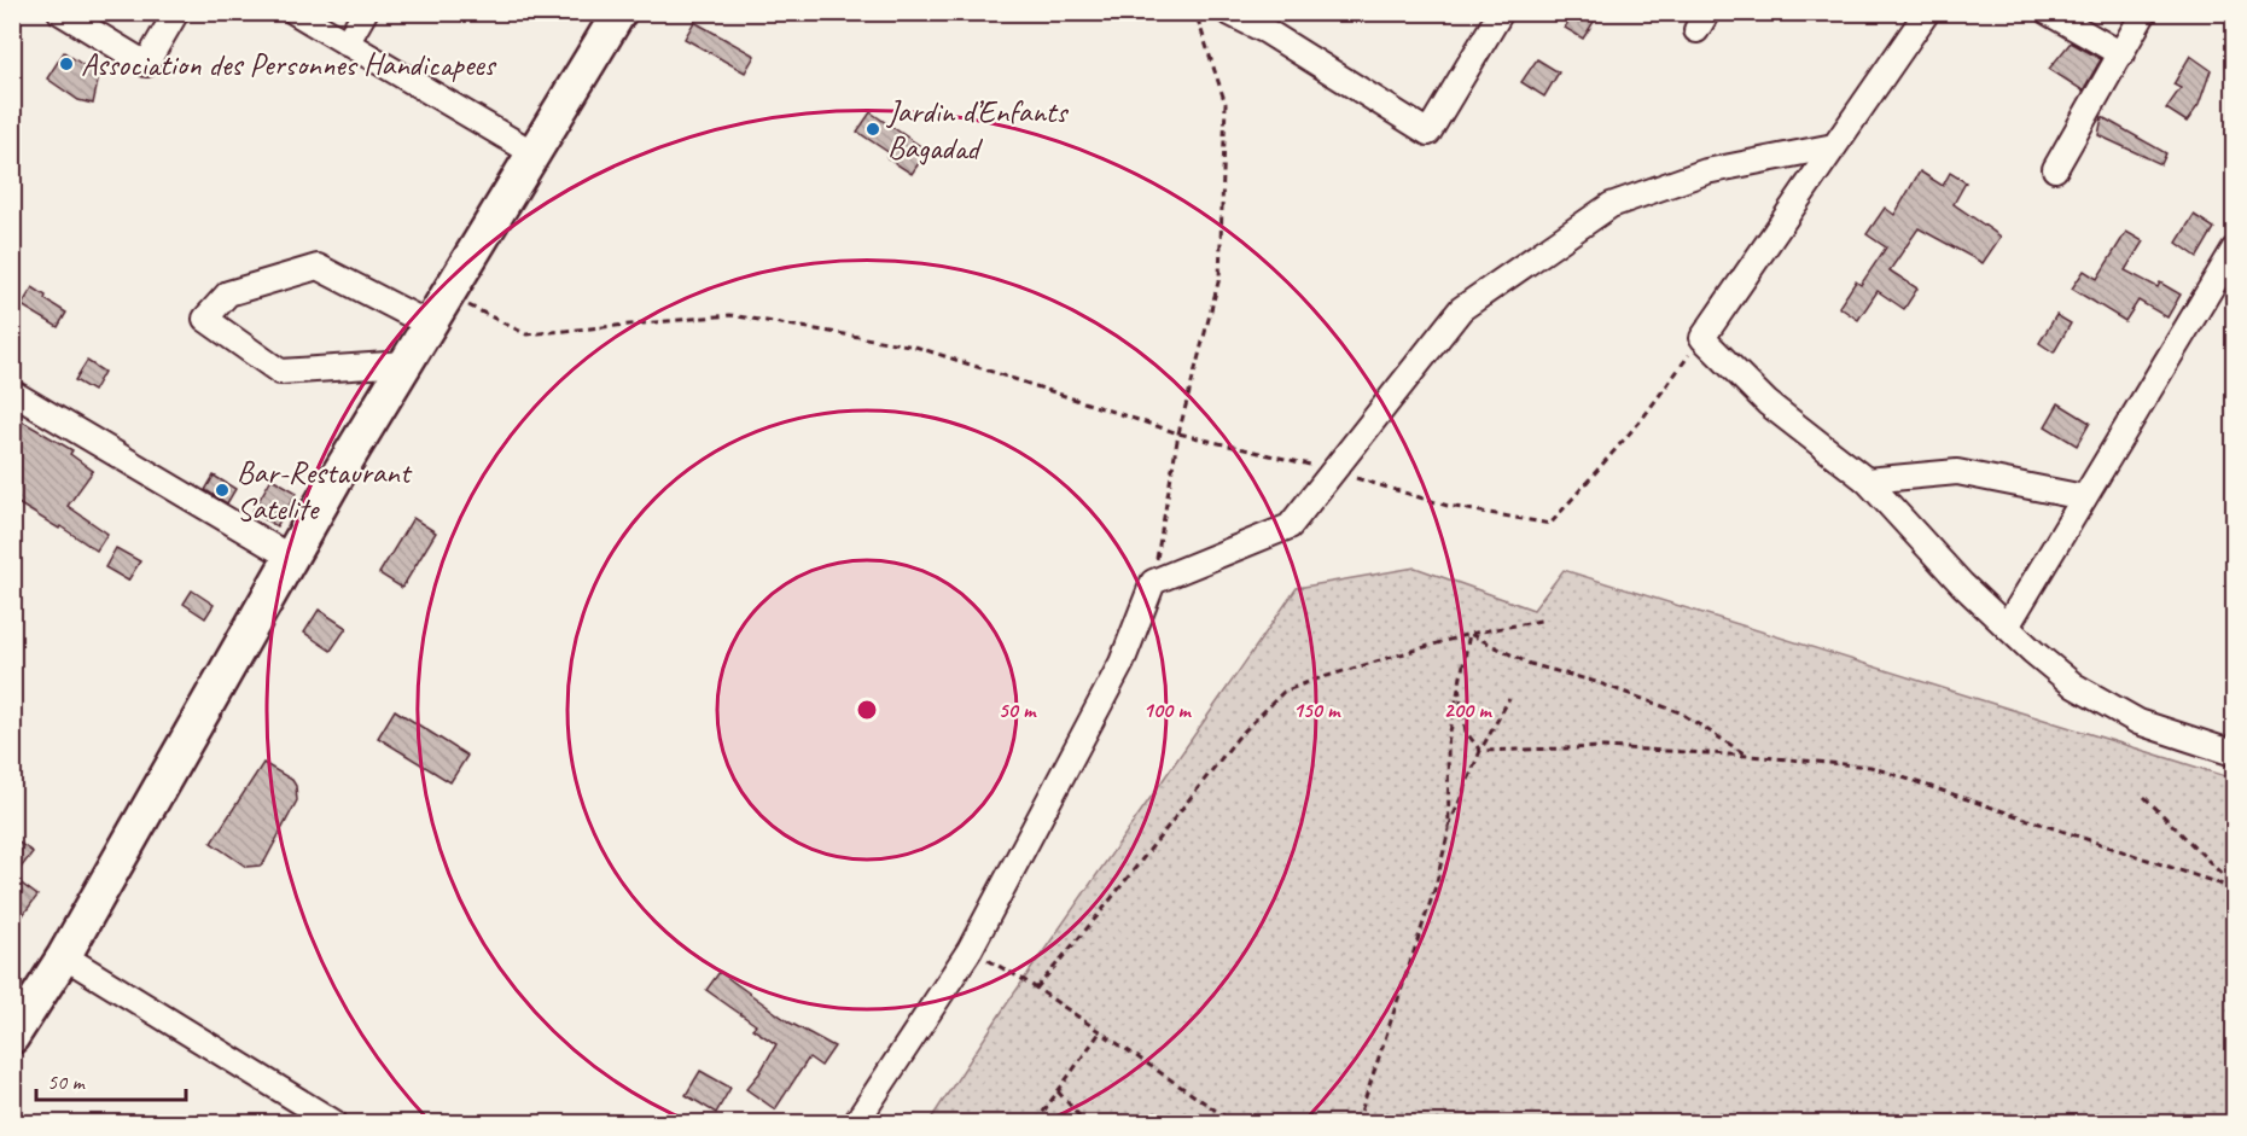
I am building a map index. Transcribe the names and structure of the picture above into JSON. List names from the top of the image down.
{
  "places": ["Association des Personnes Handicapees", "Jardin d’Enfants Bagadad", "Bar-Restaurant Satelite"],
  "scale_bar": "50 m",
  "rings": [
    "50 m",
    "100 m",
    "150 m",
    "200 m"
  ]
}
